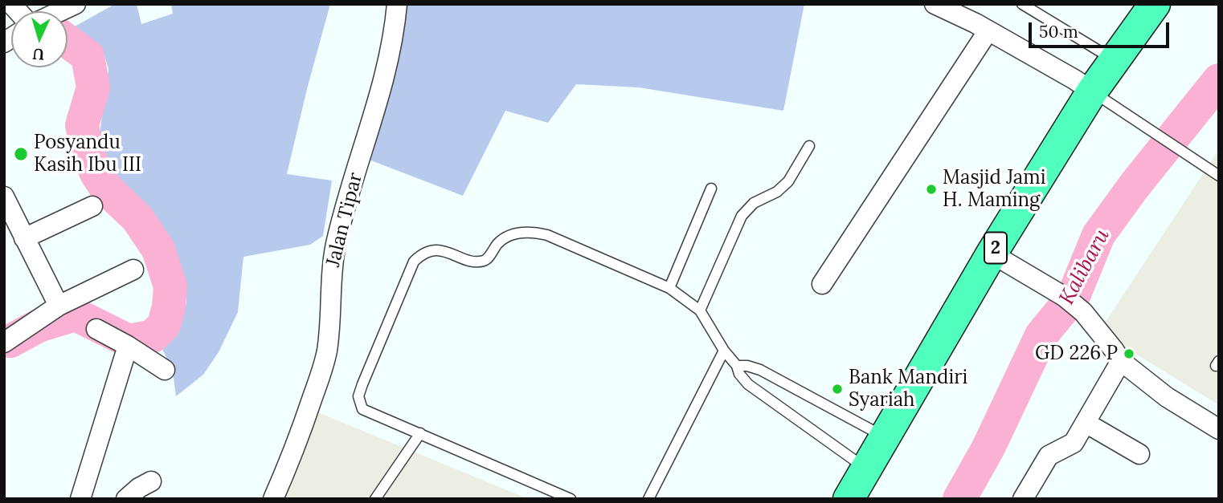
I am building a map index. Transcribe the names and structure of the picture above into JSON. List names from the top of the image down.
{
  "streets": {
    "highway": ["2"],
    "street": ["Jalan Tipar"]
  },
  "water": ["Kalibaru"],
  "places": [
    "Posyandu Kasih Ibu III",
    "Masjid Jami H. Maming",
    "GD 226 P",
    "Bank Mandiri Syariah"
  ],
  "scale_bar": "50 m",
  "north": "bottom"
}
